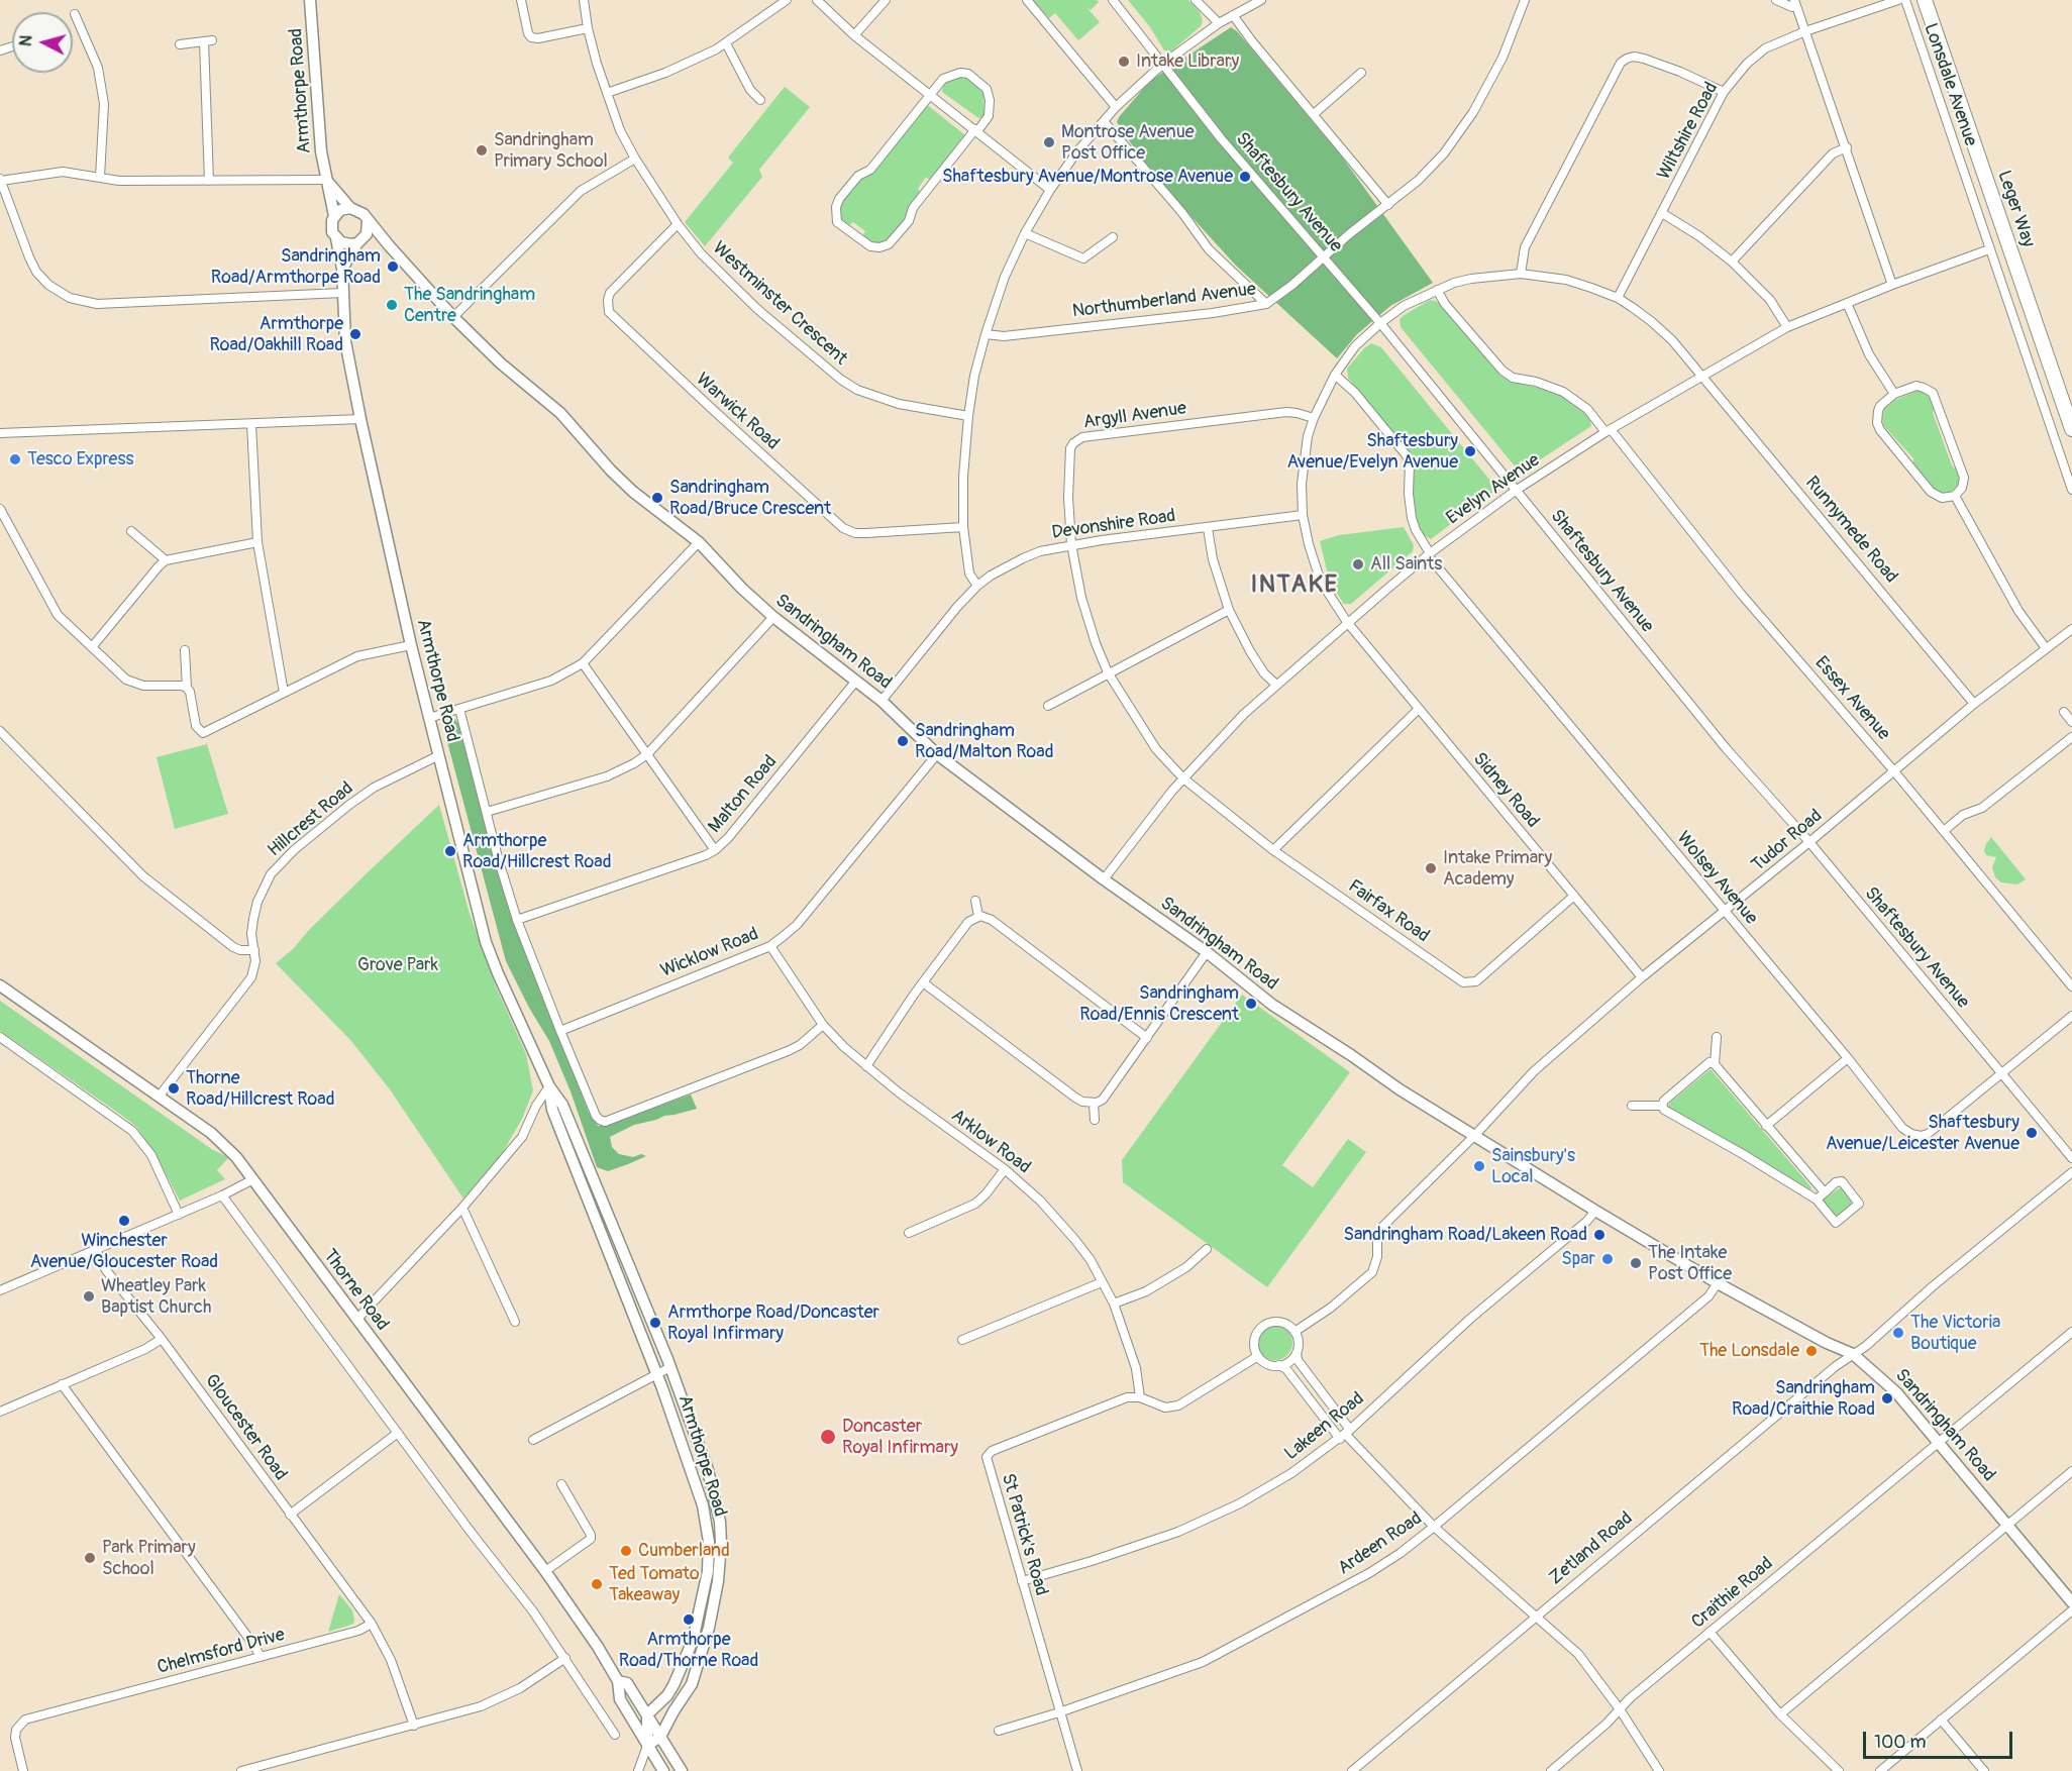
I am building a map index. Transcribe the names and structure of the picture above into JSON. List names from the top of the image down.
{
  "streets": {
    "highway": ["Leger Way"],
    "street": [
      "Lonsdale Avenue",
      "Armthorpe Road",
      "Wiltshire Road",
      "Shaftesbury Avenue",
      "Northumberland Avenue",
      "Westminster Crescent",
      "Warwick Road",
      "Argyll Avenue",
      "Evelyn Avenue",
      "Devonshire Road",
      "Runnymede Road",
      "Sandringham Road",
      "Essex Avenue",
      "Sidney Road",
      "Malton Road",
      "Hillcrest Road",
      "Tudor Road",
      "Wolsey Avenue",
      "Fairfax Road",
      "Wicklow Road",
      "Arklow Road",
      "Thorne Road",
      "Lakeen Road",
      "Gloucester Road",
      "St Patrick's Road",
      "Ardeen Road",
      "Zetland Road",
      "Craithie Road",
      "Chelmsford Drive"
    ]
  },
  "crossings": [
    ["Lonsdale Avenue", "Evelyn Avenue"],
    ["Armthorpe Road", "Sandringham Road"],
    ["Armthorpe Road", "Malton Road"],
    ["Armthorpe Road", "Hillcrest Road"],
    ["Armthorpe Road", "Wicklow Road"],
    ["Armthorpe Road", "Arklow Road"],
    ["Armthorpe Road", "Thorne Road"],
    ["Wiltshire Road", "Runnymede Road"],
    ["Shaftesbury Avenue", "Northumberland Avenue"],
    ["Shaftesbury Avenue", "Evelyn Avenue"],
    ["Shaftesbury Avenue", "Runnymede Road"],
    ["Shaftesbury Avenue", "Sidney Road"],
    ["Shaftesbury Avenue", "Tudor Road"],
    ["Shaftesbury Avenue", "Wolsey Avenue"],
    ["Westminster Crescent", "Warwick Road"],
    ["Argyll Avenue", "Evelyn Avenue"],
    ["Argyll Avenue", "Devonshire Road"],
    ["Argyll Avenue", "Sidney Road"],
    ["Argyll Avenue", "Fairfax Road"],
    ["Evelyn Avenue", "Runnymede Road"],
    ["Evelyn Avenue", "Sandringham Road"],
    ["Evelyn Avenue", "Essex Avenue"],
    ["Evelyn Avenue", "Sidney Road"],
    ["Evelyn Avenue", "Wolsey Avenue"],
    ["Evelyn Avenue", "Fairfax Road"],
    ["Devonshire Road", "Sandringham Road"],
    ["Devonshire Road", "Sidney Road"],
    ["Runnymede Road", "Essex Avenue"],
    ["Runnymede Road", "Sidney Road"],
    ["Runnymede Road", "Tudor Road"],
    ["Sandringham Road", "Malton Road"],
    ["Sandringham Road", "Tudor Road"],
    ["Sandringham Road", "Wicklow Road"],
    ["Sandringham Road", "Lakeen Road"],
    ["Sandringham Road", "Ardeen Road"],
    ["Sandringham Road", "Zetland Road"],
    ["Sandringham Road", "Craithie Road"],
    ["Essex Avenue", "Tudor Road"],
    ["Sidney Road", "Tudor Road"],
    ["Sidney Road", "Wolsey Avenue"],
    ["Sidney Road", "Fairfax Road"],
    ["Hillcrest Road", "Thorne Road"],
    ["Tudor Road", "Wolsey Avenue"],
    ["Wicklow Road", "Arklow Road"],
    ["Arklow Road", "St Patrick's Road"],
    ["Lakeen Road", "St Patrick's Road"],
    ["Gloucester Road", "Chelmsford Drive"],
    ["St Patrick's Road", "Ardeen Road"]
  ],
  "districts": ["INTAKE"],
  "parks": ["Grove Park"],
  "places": [
    "Intake Library",
    "Montrose Avenue Post Office",
    "Sandringham Primary School",
    "Shaftesbury Avenue/Montrose Avenue",
    "Sandringham Road/Armthorpe Road",
    "The Sandringham Centre",
    "Armthorpe Road/Oakhill Road",
    "Shaftesbury Avenue/Evelyn Avenue",
    "Tesco Express",
    "Sandringham Road/Bruce Crescent",
    "All Saints",
    "Sandringham Road/Malton Road",
    "Armthorpe Road/Hillcrest Road",
    "Intake Primary Academy",
    "Sandringham Road/Ennis Crescent",
    "Thorne Road/Hillcrest Road",
    "Shaftesbury Avenue/Leicester Avenue",
    "Sainsbury's Local",
    "Winchester Avenue/Gloucester Road",
    "Sandringham Road/Lakeen Road",
    "Spar",
    "The Intake Post Office",
    "Wheatley Park Baptist Church",
    "Armthorpe Road/Doncaster Royal Infirmary",
    "The Victoria Boutique",
    "The Lonsdale",
    "Sandringham Road/Craithie Road",
    "Doncaster Royal Infirmary",
    "Cumberland",
    "Park Primary School",
    "Ted Tomato Takeaway",
    "Armthorpe Road/Thorne Road"
  ],
  "scale_bar": "100 m",
  "north": "left"
}
